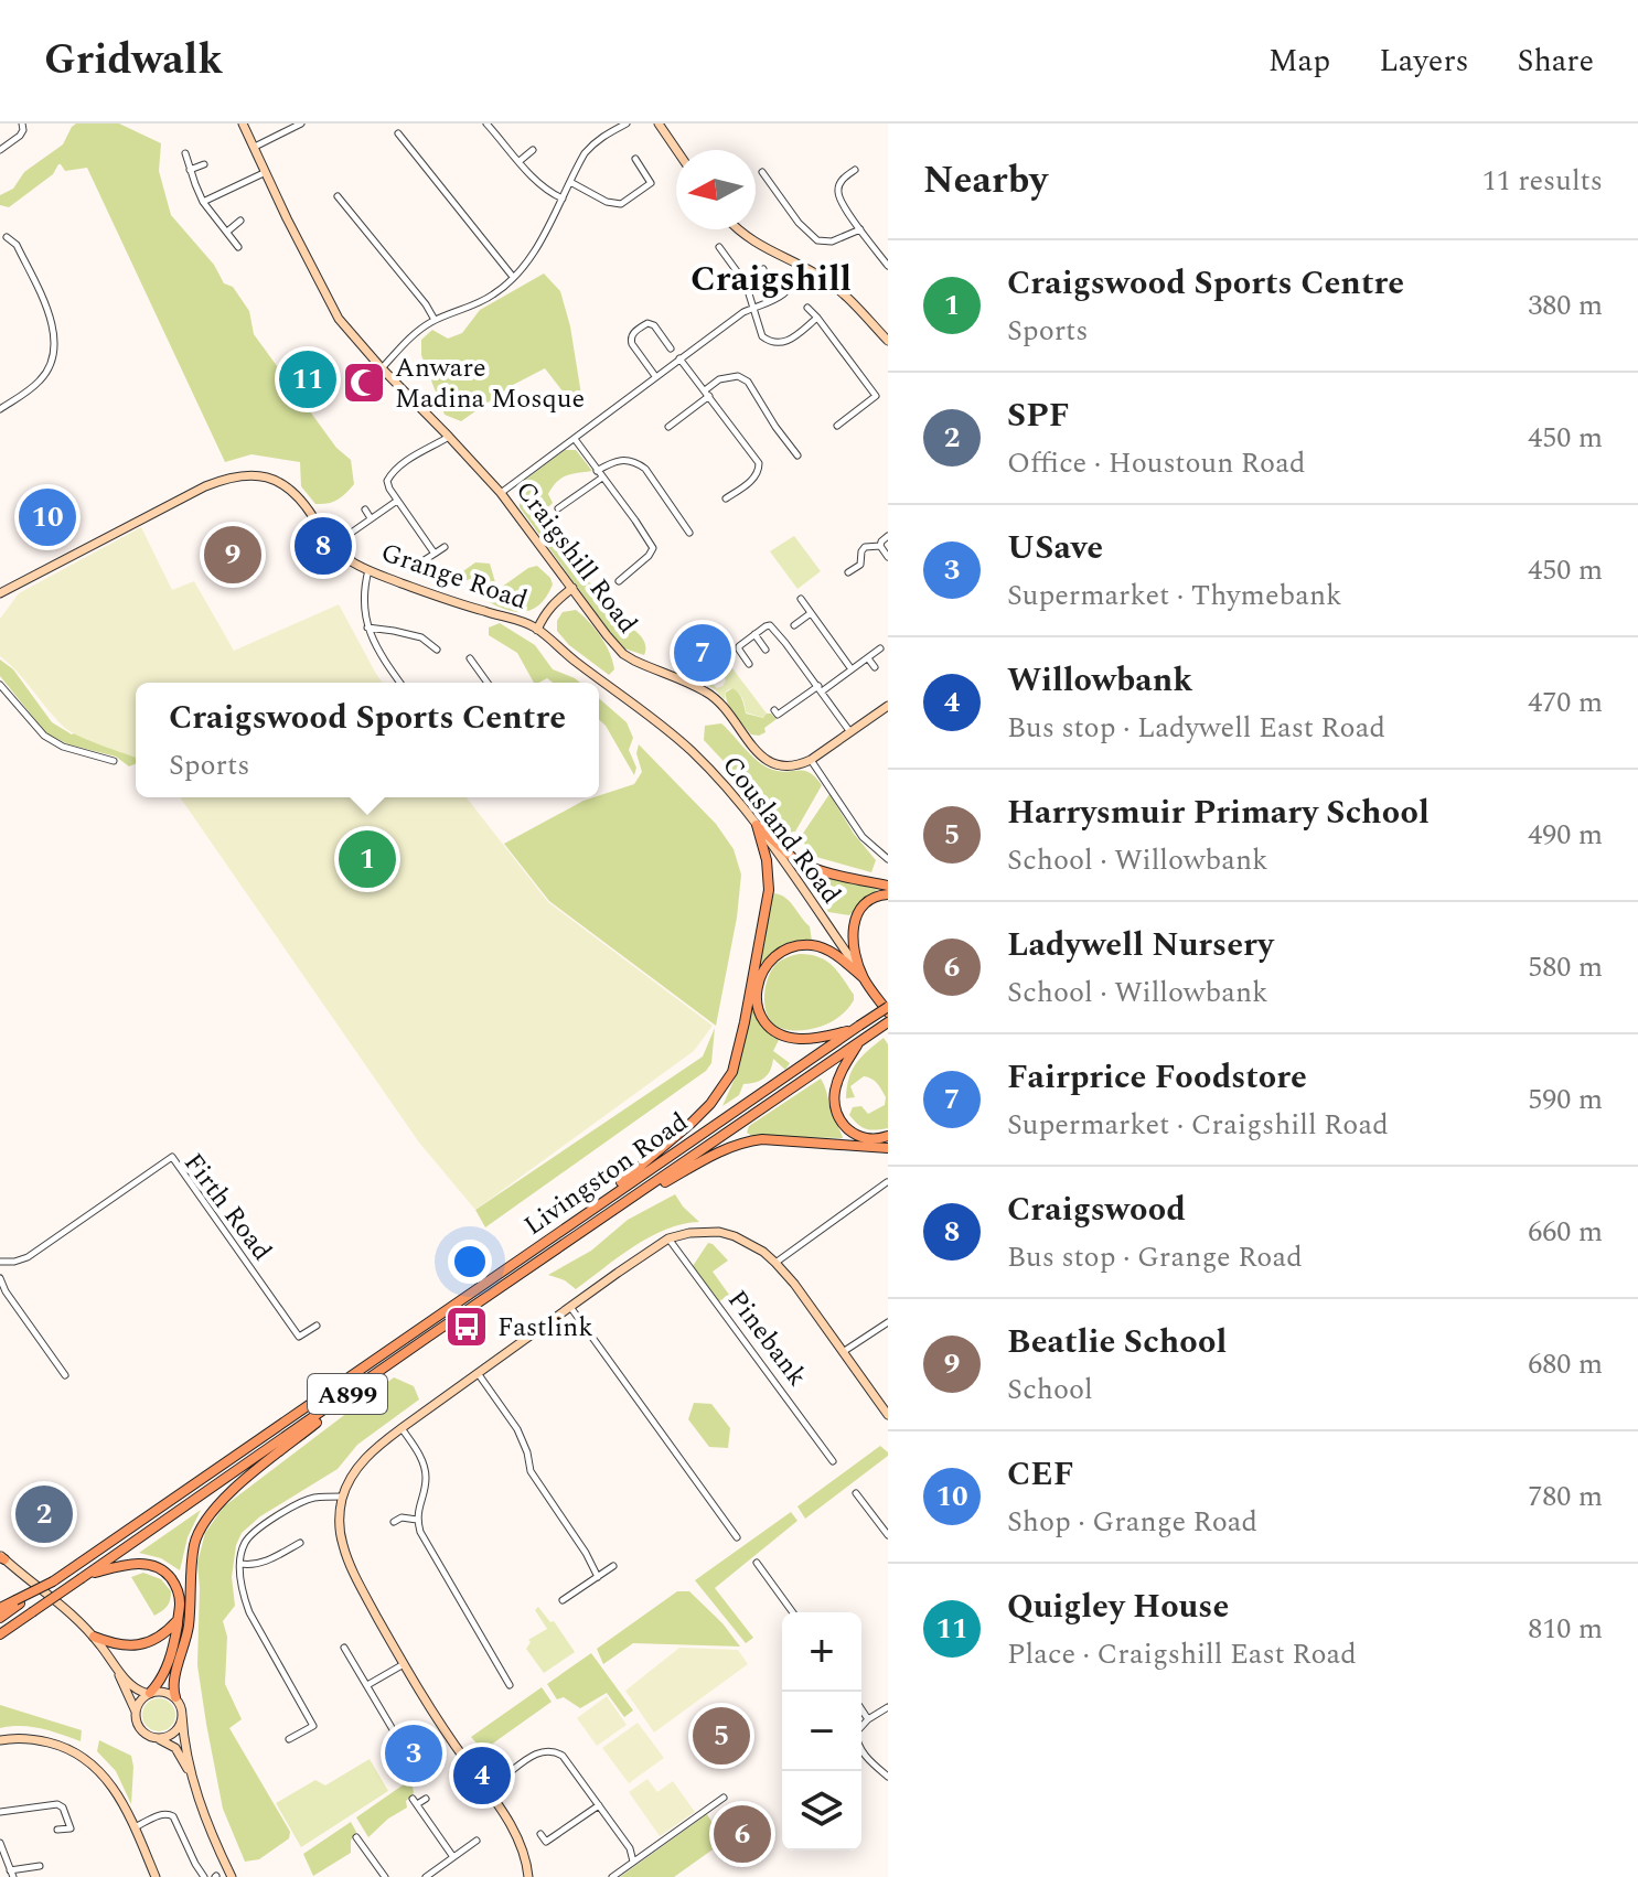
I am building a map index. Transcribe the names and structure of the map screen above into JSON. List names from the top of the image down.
{
  "streets": {
    "main road": ["Cousland Road", "Livingston Road", "A899"],
    "street": [
      "Craigshill Road",
      "Grange Road",
      "Firth Road",
      "Pinebank"
    ]
  },
  "crossings": [
    ["Grange Road", "Cousland Road"],
    ["Cousland Road", "Livingston Road"],
    ["Cousland Road", "A899"],
    ["Livingston Road", "A899"]
  ],
  "districts": ["Craigshill"],
  "places": {
    "mosque": ["Anware Madina Mosque"],
    "bus stop": ["Fastlink"]
  },
  "north": "left",
  "page": {
    "header": "Gridwalk",
    "nav": ["Map", "Layers", "Share"],
    "heading": ["Nearby", "11 results"],
    "list": [
      {
        "mark": "1",
        "name": "Craigswood Sports Centre",
        "note": "Sports",
        "value": "380 m"
      },
      {
        "mark": "2",
        "name": "SPF",
        "note": "Office · Houstoun Road",
        "value": "450 m"
      },
      {
        "mark": "3",
        "name": "USave",
        "note": "Supermarket · Thymebank",
        "value": "450 m"
      },
      {
        "mark": "4",
        "name": "Willowbank",
        "note": "Bus stop · Ladywell East Road",
        "value": "470 m"
      },
      {
        "mark": "5",
        "name": "Harrysmuir Primary School",
        "note": "School · Willowbank",
        "value": "490 m"
      },
      {
        "mark": "6",
        "name": "Ladywell Nursery",
        "note": "School · Willowbank",
        "value": "580 m"
      },
      {
        "mark": "7",
        "name": "Fairprice Foodstore",
        "note": "Supermarket · Craigshill Road",
        "value": "590 m"
      },
      {
        "mark": "8",
        "name": "Craigswood",
        "note": "Bus stop · Grange Road",
        "value": "660 m"
      },
      {
        "mark": "9",
        "name": "Beatlie School",
        "note": "School",
        "value": "680 m"
      },
      {
        "mark": "10",
        "name": "CEF",
        "note": "Shop · Grange Road",
        "value": "780 m"
      },
      {
        "mark": "11",
        "name": "Quigley House",
        "note": "Place · Craigshill East Road",
        "value": "810 m"
      }
    ],
    "pins": [
      "11",
      "10",
      "8",
      "9",
      "7",
      "1",
      "2",
      "5",
      "3",
      "4",
      "6"
    ],
    "popup": ["Craigswood Sports Centre", "Sports"],
    "map_buttons": ["+", "−"]
  }
}
